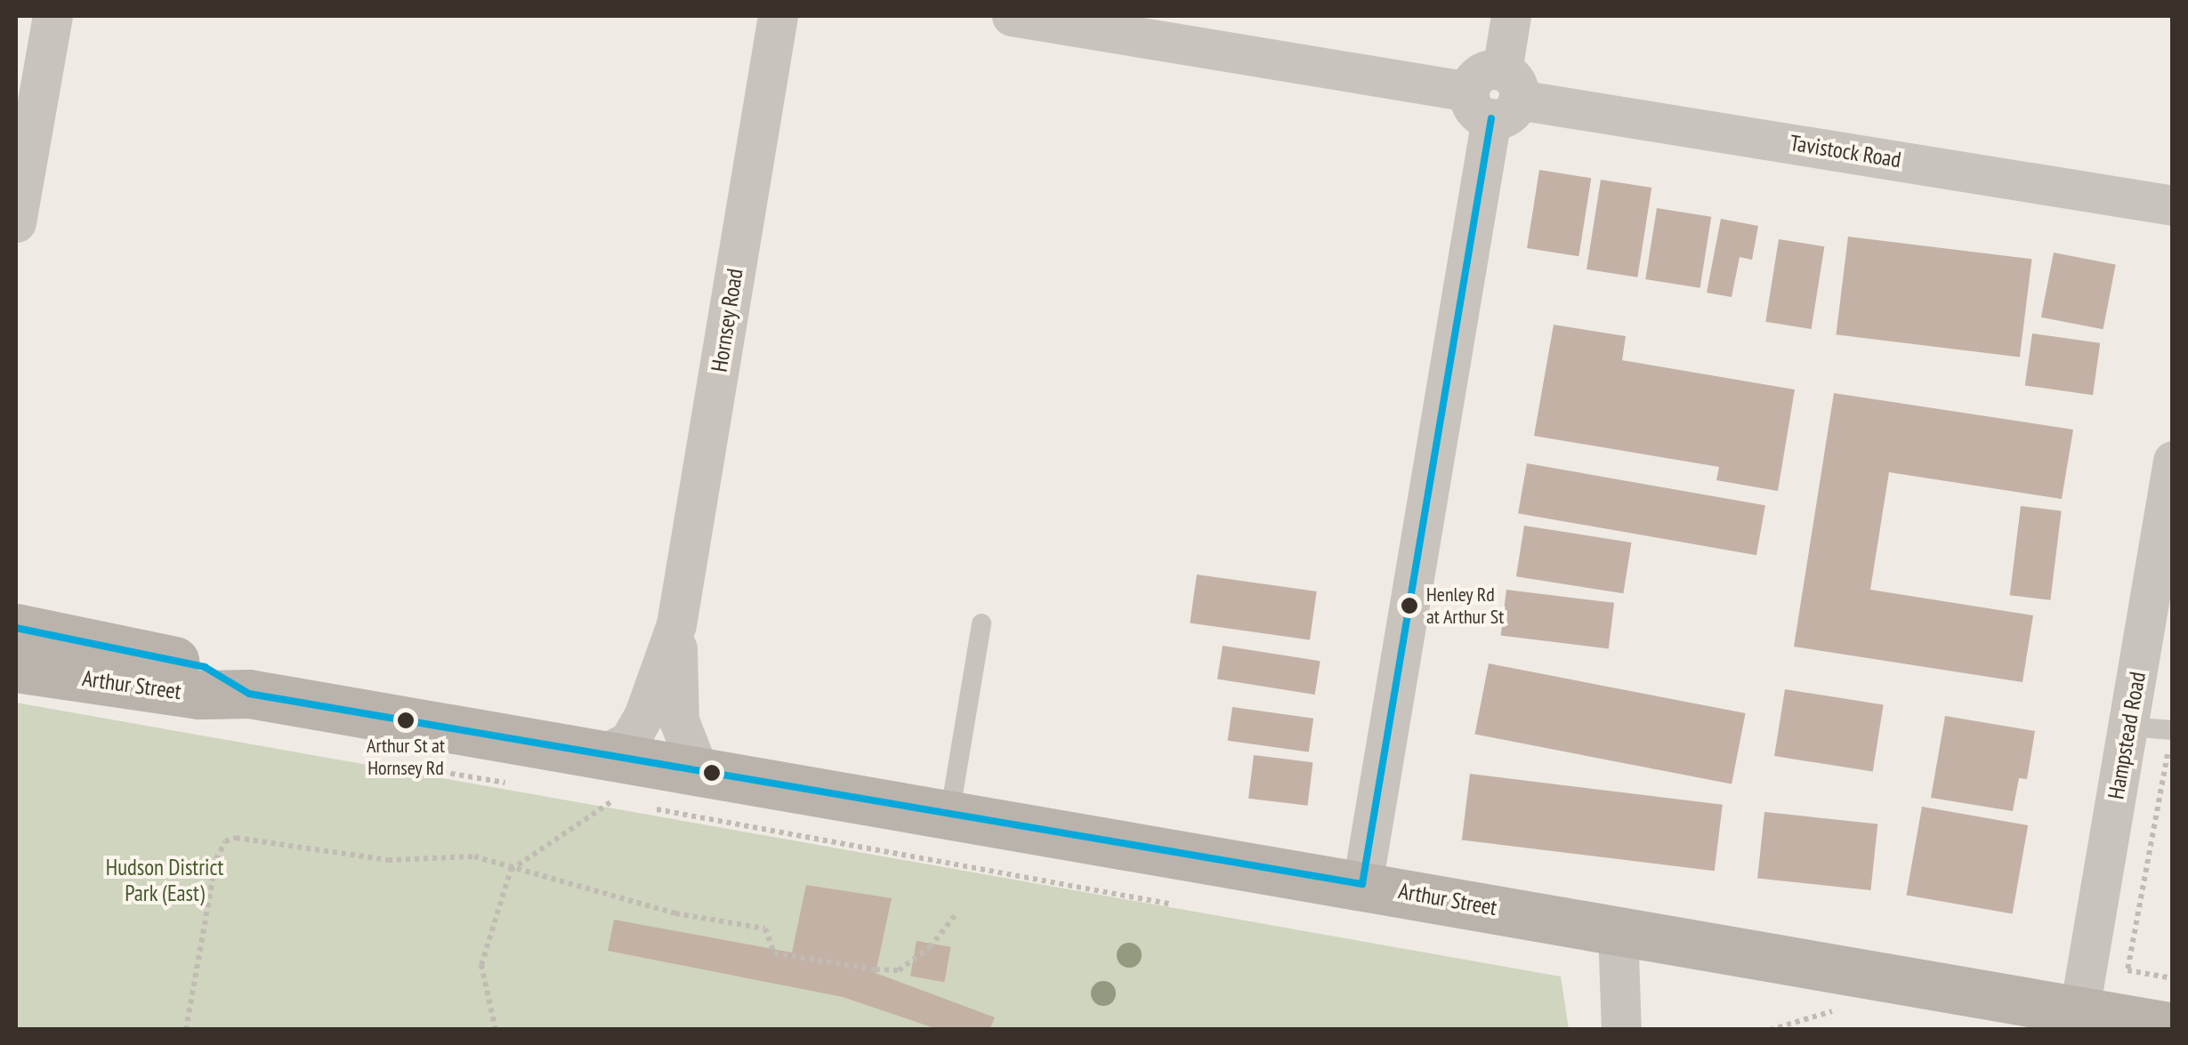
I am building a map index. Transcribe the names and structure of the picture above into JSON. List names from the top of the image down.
{
  "streets": {
    "main road": ["Arthur Street"],
    "street": ["Tavistock Road", "Hornsey Road", "Hampstead Road"]
  },
  "crossings": [
    ["Hornsey Road", "Arthur Street"],
    ["Arthur Street", "Hampstead Road"]
  ],
  "parks": ["Hudson District Park (East)"],
  "places": ["Henley Rd at Arthur St", "Arthur St at Hornsey Rd"]
}
